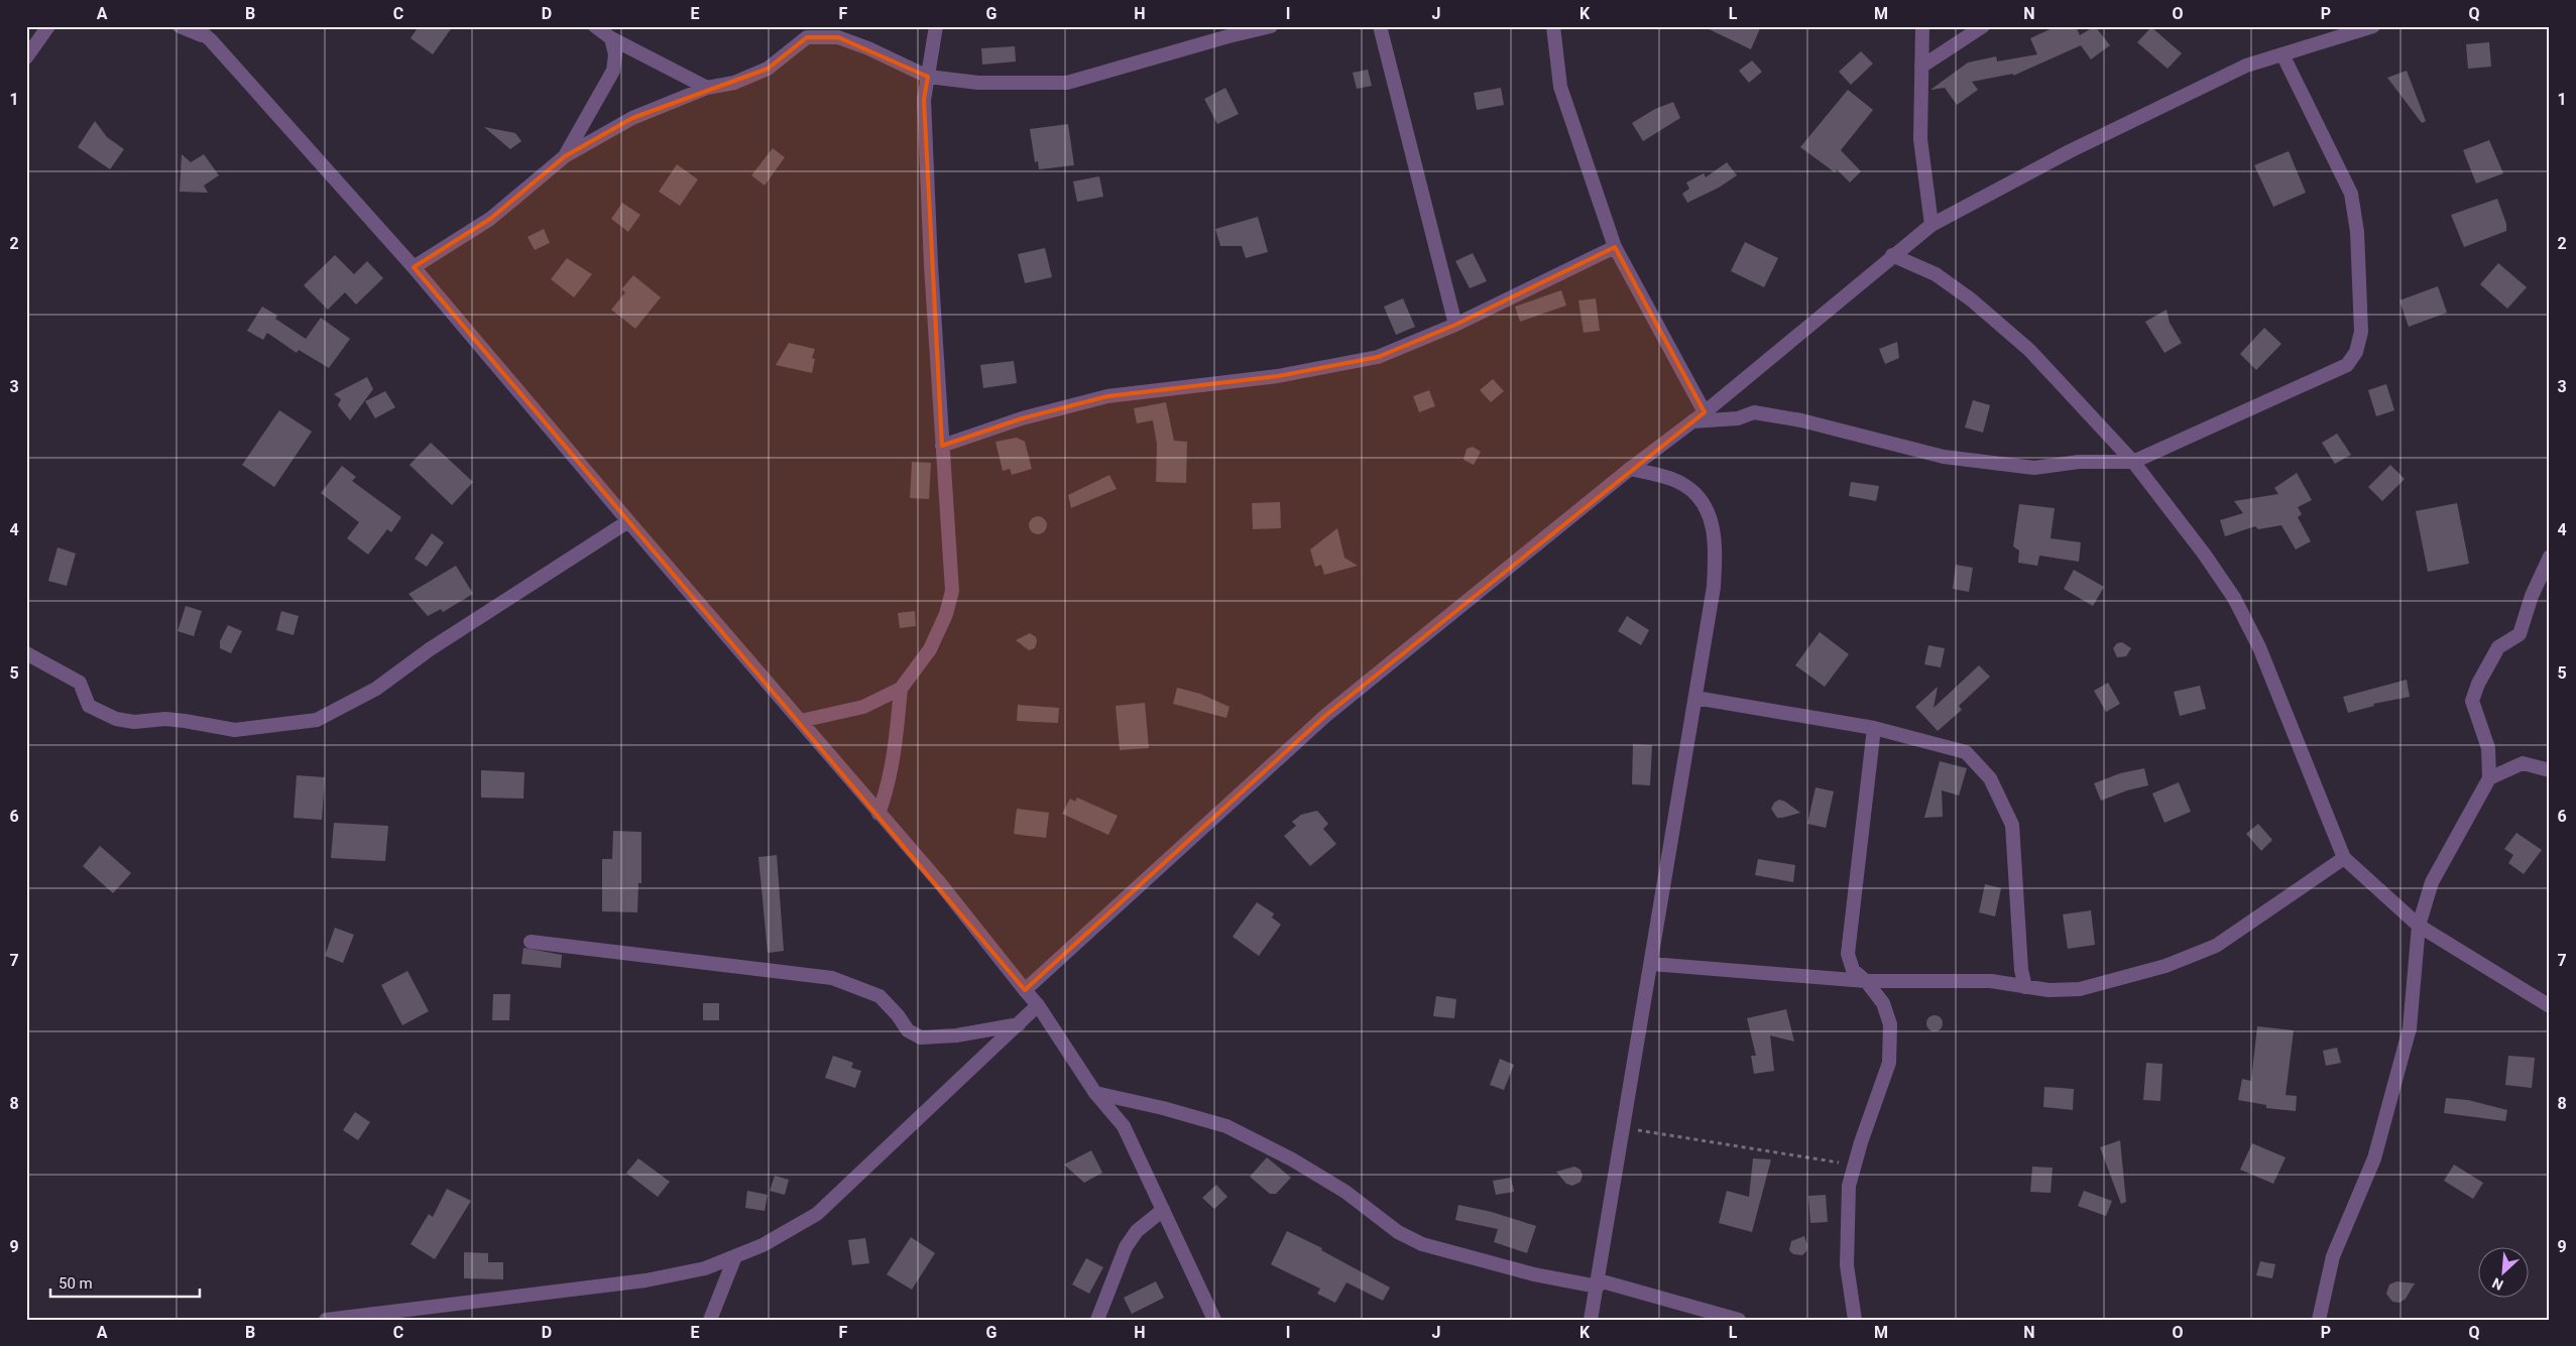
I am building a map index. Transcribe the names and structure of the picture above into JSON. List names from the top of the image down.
{
  "scale_bar": "50 m",
  "north": "bottom left",
  "grid": {
    "columns": [
      "A",
      "B",
      "C",
      "D",
      "E",
      "F",
      "G",
      "H",
      "I",
      "J",
      "K",
      "L",
      "M",
      "N",
      "O",
      "P",
      "Q"
    ],
    "rows": [
      "1",
      "2",
      "3",
      "4",
      "5",
      "6",
      "7",
      "8",
      "9"
    ]
  }
}
